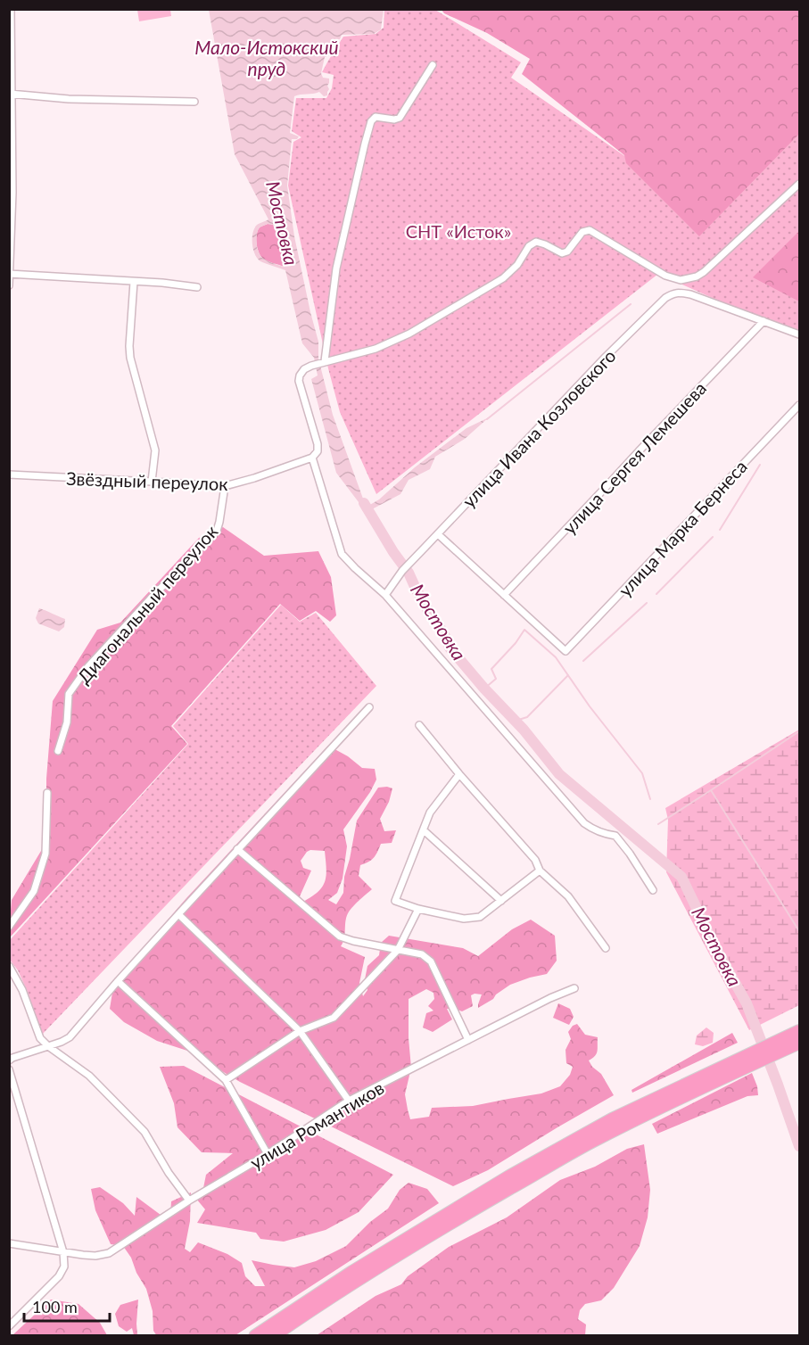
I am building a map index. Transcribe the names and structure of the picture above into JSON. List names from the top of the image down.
{
  "streets": {
    "street": [
      "улица Ивана Козловского",
      "улица Сергея Лемешева",
      "Звёздный переулок",
      "улица Марка Бернеса",
      "Диагональный переулок",
      "улица Романтиков"
    ]
  },
  "crossings": [
    ["улица Ивана Козловского", "улица Сергея Лемешева"],
    ["улица Сергея Лемешева", "улица Марка Бернеса"],
    ["Звёздный переулок", "Диагональный переулок"]
  ],
  "water": ["Мало-Истокский пруд", "Мостовка"],
  "parks": ["СНТ «Исток»"],
  "scale_bar": "100 m"
}
